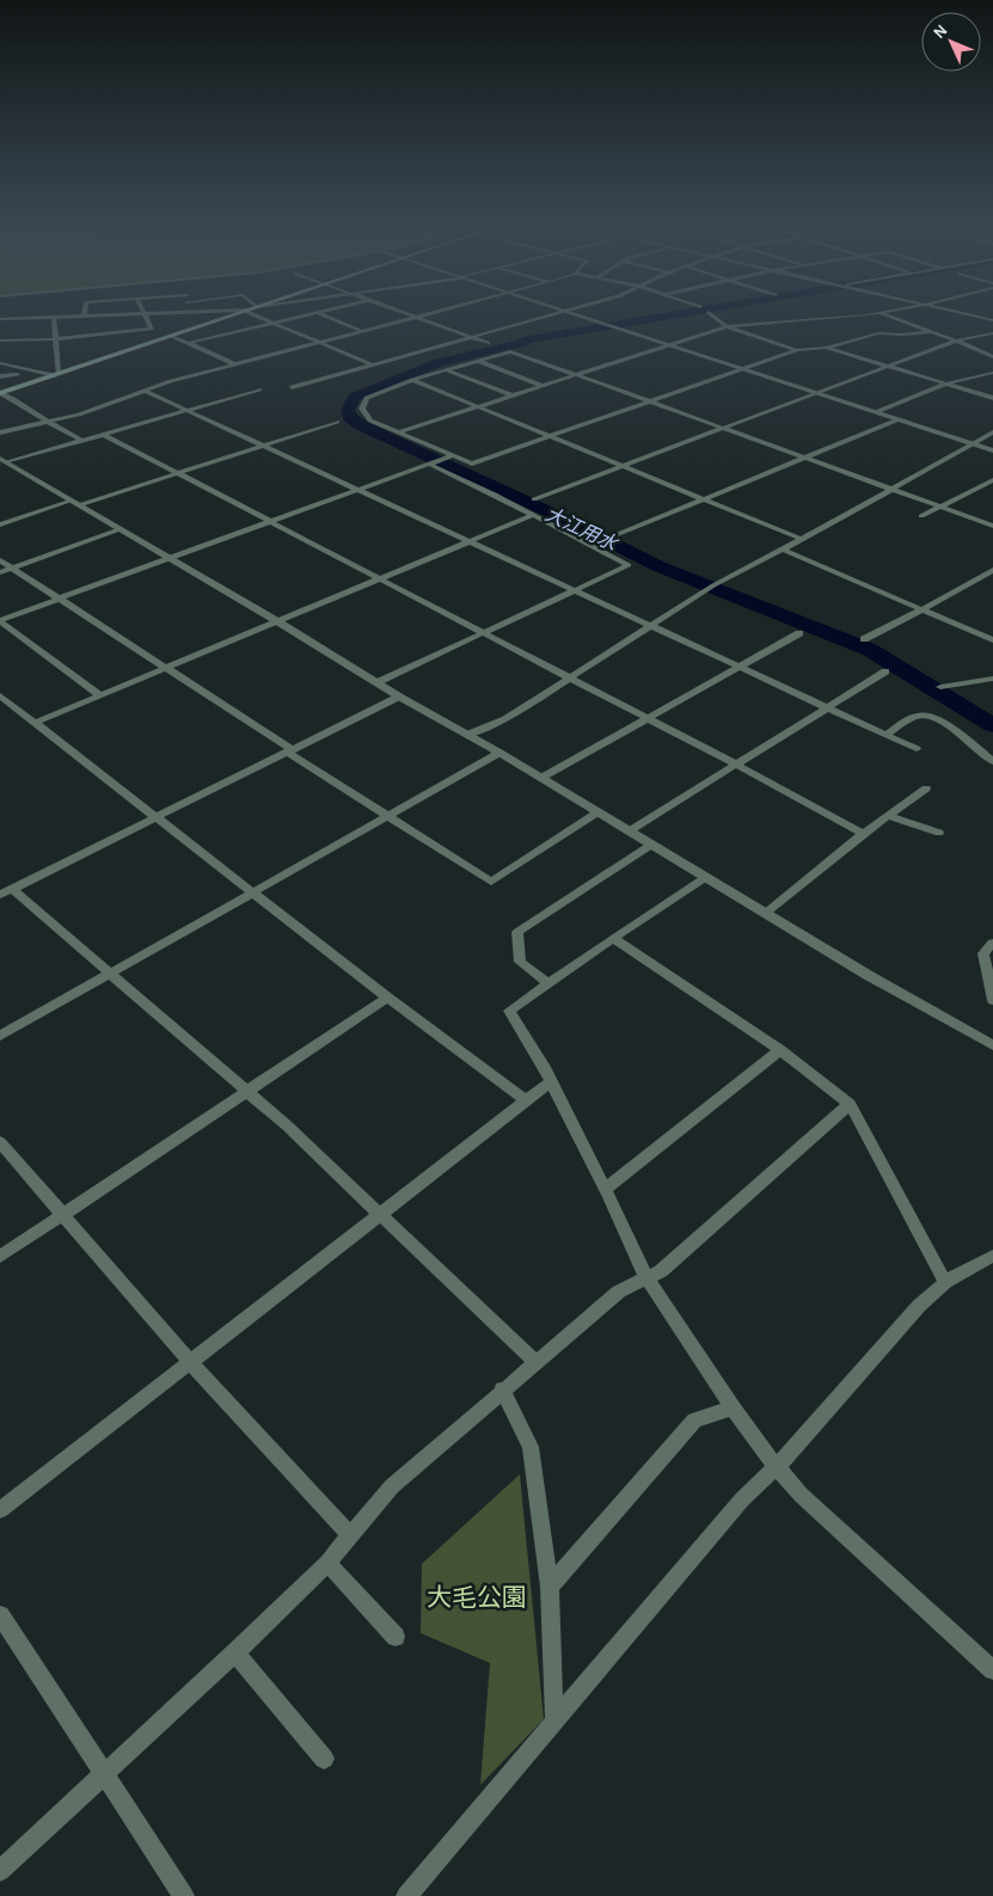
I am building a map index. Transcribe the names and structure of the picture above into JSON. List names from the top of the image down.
{
  "water": ["大江用水"],
  "parks": ["大毛公園"],
  "north": "top left"
}
